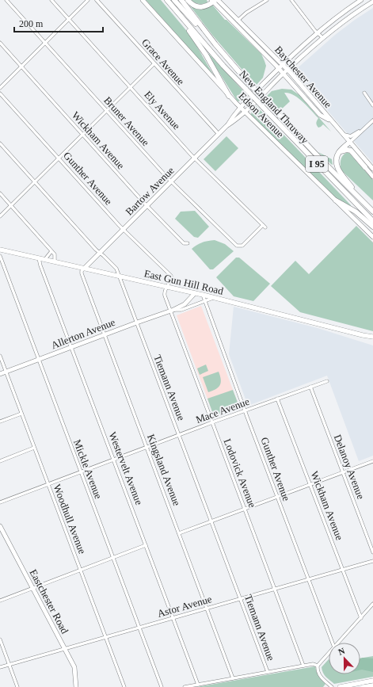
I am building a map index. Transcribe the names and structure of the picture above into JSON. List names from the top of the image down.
{
  "streets": {
    "highway": ["New England Thruway", "I 95"],
    "main road": [
      "Baychester Avenue",
      "Edson Avenue",
      "Bartow Avenue",
      "East Gun Hill Road",
      "Allerton Avenue",
      "Eastchester Road"
    ],
    "street": [
      "Grace Avenue",
      "Ely Avenue",
      "Bruner Avenue",
      "Wickham Avenue",
      "Gunther Avenue",
      "Tiemann Avenue",
      "Mace Avenue",
      "Delanoy Avenue",
      "Westervelt Avenue",
      "Mickle Avenue",
      "Kingsland Avenue",
      "Lodovick Avenue",
      "Woodhull Avenue",
      "Astor Avenue"
    ]
  },
  "crossings": [
    ["Grace Avenue", "Bartow Avenue"],
    ["Baychester Avenue", "Bartow Avenue"],
    ["Ely Avenue", "Bruner Avenue"],
    ["Ely Avenue", "Bartow Avenue"],
    ["Edson Avenue", "Bartow Avenue"],
    ["Bruner Avenue", "Bartow Avenue"],
    ["Wickham Avenue", "Bartow Avenue"],
    ["Wickham Avenue", "Mace Avenue"],
    ["Wickham Avenue", "Astor Avenue"],
    ["Gunther Avenue", "Bartow Avenue"],
    ["Gunther Avenue", "East Gun Hill Road"],
    ["Gunther Avenue", "Allerton Avenue"],
    ["Gunther Avenue", "Mace Avenue"],
    ["Gunther Avenue", "Lodovick Avenue"],
    ["Gunther Avenue", "Astor Avenue"],
    ["Bartow Avenue", "East Gun Hill Road"],
    ["Bartow Avenue", "Tiemann Avenue"],
    ["Bartow Avenue", "Kingsland Avenue"],
    ["East Gun Hill Road", "Allerton Avenue"],
    ["East Gun Hill Road", "Tiemann Avenue"],
    ["East Gun Hill Road", "Westervelt Avenue"],
    ["East Gun Hill Road", "Kingsland Avenue"],
    ["East Gun Hill Road", "Lodovick Avenue"],
    ["Allerton Avenue", "Tiemann Avenue"],
    ["Allerton Avenue", "Westervelt Avenue"],
    ["Allerton Avenue", "Mickle Avenue"],
    ["Allerton Avenue", "Kingsland Avenue"],
    ["Allerton Avenue", "Lodovick Avenue"],
    ["Allerton Avenue", "Woodhull Avenue"],
    ["Tiemann Avenue", "Mace Avenue"],
    ["Tiemann Avenue", "Astor Avenue"],
    ["Mace Avenue", "Delanoy Avenue"],
    ["Mace Avenue", "Westervelt Avenue"],
    ["Mace Avenue", "Mickle Avenue"],
    ["Mace Avenue", "Kingsland Avenue"],
    ["Mace Avenue", "Lodovick Avenue"],
    ["Mace Avenue", "Woodhull Avenue"],
    ["Westervelt Avenue", "Astor Avenue"],
    ["Mickle Avenue", "Astor Avenue"],
    ["Kingsland Avenue", "Astor Avenue"],
    ["Lodovick Avenue", "Astor Avenue"],
    ["Woodhull Avenue", "Astor Avenue"],
    ["Eastchester Road", "Astor Avenue"]
  ],
  "scale_bar": "200 m",
  "north": "top"
}
